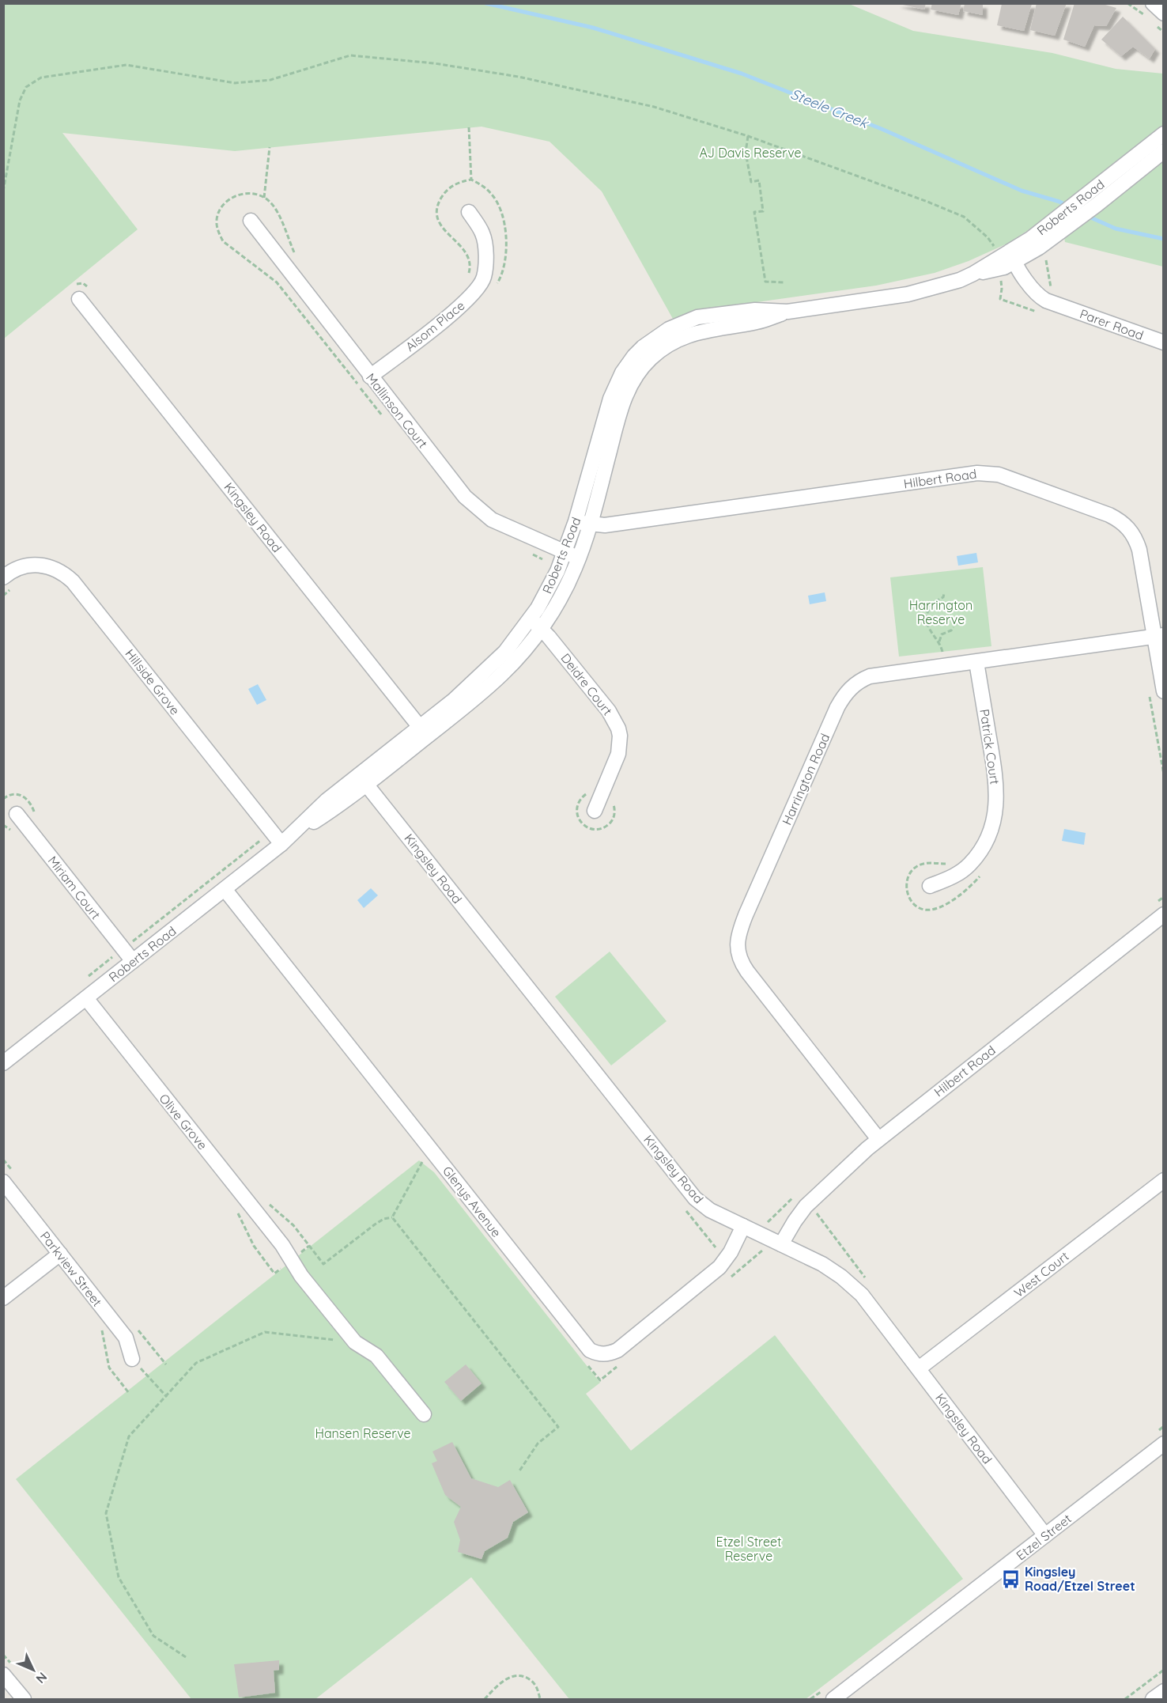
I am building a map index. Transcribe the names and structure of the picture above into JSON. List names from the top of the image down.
{
  "streets": {
    "street": [
      "Roberts Road",
      "Parer Road",
      "Alsom Place",
      "Mallinson Court",
      "Hilbert Road",
      "Kingsley Road",
      "Hillside Grove",
      "Deidre Court",
      "Patrick Court",
      "Harrington Road",
      "Miriam Court",
      "Olive Grove",
      "Glenys Avenue",
      "Parkview Street",
      "West Court",
      "Etzel Street"
    ]
  },
  "crossings": [
    ["Roberts Road", "Parer Road"],
    ["Roberts Road", "Mallinson Court"],
    ["Roberts Road", "Hilbert Road"],
    ["Roberts Road", "Kingsley Road"],
    ["Roberts Road", "Hillside Grove"],
    ["Roberts Road", "Deidre Court"],
    ["Roberts Road", "Miriam Court"],
    ["Roberts Road", "Olive Grove"],
    ["Roberts Road", "Glenys Avenue"],
    ["Alsom Place", "Mallinson Court"],
    ["Hilbert Road", "Kingsley Road"],
    ["Hilbert Road", "Harrington Road"],
    ["Kingsley Road", "Glenys Avenue"],
    ["Kingsley Road", "West Court"],
    ["Kingsley Road", "Etzel Street"],
    ["Patrick Court", "Harrington Road"]
  ],
  "water": ["Steele Creek"],
  "parks": [
    "AJ Davis Reserve",
    "Harrington Reserve",
    "Hansen Reserve",
    "Etzel Street Reserve"
  ],
  "places": {
    "bus stop": ["Kingsley Road/Etzel Street"]
  },
  "north": "bottom right"
}
